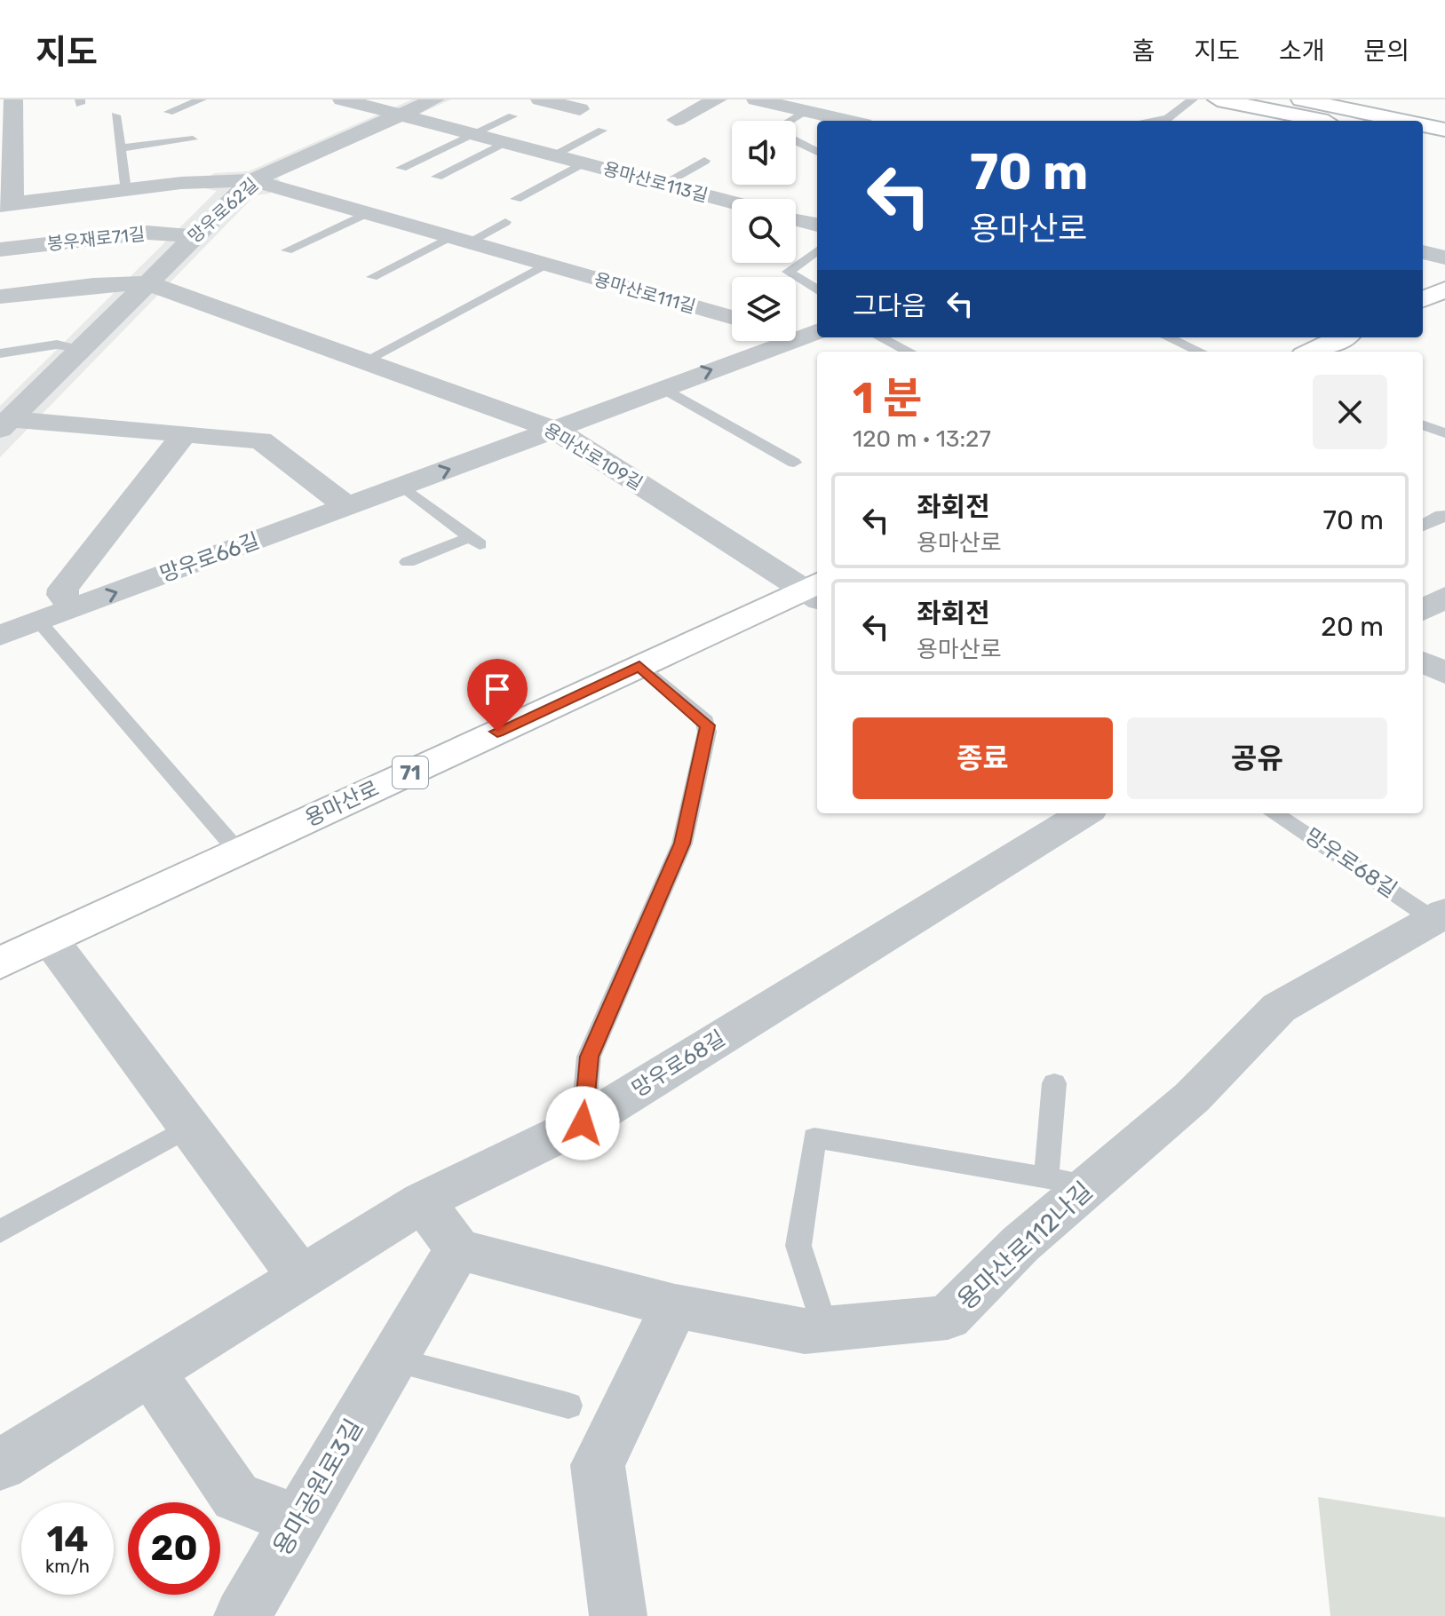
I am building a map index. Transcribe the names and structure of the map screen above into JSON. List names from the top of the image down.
{
  "streets": {
    "main road": ["71", "용마산로"],
    "street": [
      "용마산로113길",
      "망우로62길",
      "봉우재로71길",
      "용마산로111길",
      "용마산로109길",
      "망우로66길",
      "망우로68길",
      "용마산로112나길",
      "용마공원로3길"
    ]
  },
  "crossings": [
    ["용마산로113길", "망우로62길"],
    ["망우로62길", "봉우재로71길"],
    ["망우로62길", "용마산로111길"],
    ["망우로62길", "용마산로109길"],
    ["용마산로109길", "망우로66길"],
    ["용마산로109길", "용마산로"],
    ["망우로68길", "용마산로112나길"]
  ],
  "page": {
    "header": "지도",
    "nav": [
      "홈",
      "지도",
      "소개",
      "문의"
    ],
    "turn": ["70 m", "용마산로"],
    "then": "그다음",
    "heading": ["1 분", "120 m · 13:27"],
    "list": [
      {
        "name": "좌회전",
        "note": "용마산로",
        "value": "70 m"
      },
      {
        "name": "좌회전",
        "note": "용마산로",
        "value": "20 m"
      }
    ],
    "buttons": ["종료", "공유"],
    "speed": "14 km/h",
    "limit": "20"
  }
}
